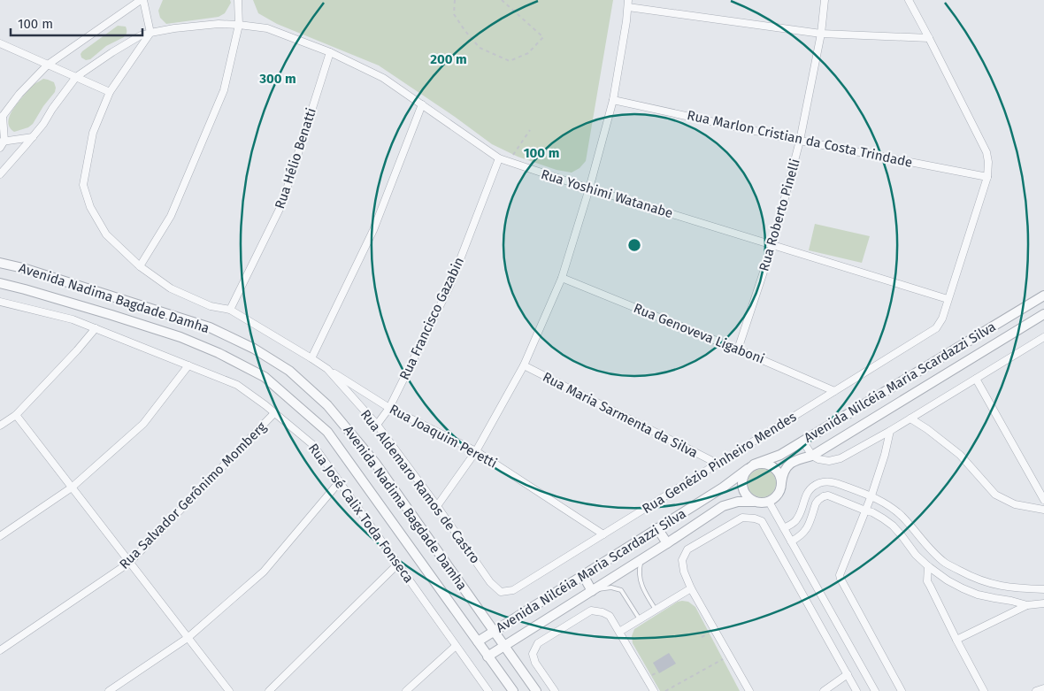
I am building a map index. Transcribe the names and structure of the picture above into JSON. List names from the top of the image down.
{
  "streets": {
    "street": [
      "Rua Marlon Cristian da Costa Trindade",
      "Rua Hélio Benatti",
      "Rua Yoshimi Watanabe",
      "Rua Roberto Pinelli",
      "Avenida Nadima Bagdade Damha",
      "Rua Francisco Gazabin",
      "Rua Genoveva Ligaboni",
      "Avenida Nilcéia Maria Scardazzi Silva",
      "Rua Maria Sarmenta da Silva",
      "Rua Joaquim Peretti",
      "Rua Genézio Pinheiro Mendes",
      "Rua Aldemaro Ramos de Castro",
      "Rua Salvador Gerônimo Momberg",
      "Rua José Calix Toda Fonseca"
    ]
  },
  "crossings": [
    ["Rua Marlon Cristian da Costa Trindade", "Rua Roberto Pinelli"],
    ["Rua Hélio Benatti", "Rua Yoshimi Watanabe"],
    ["Rua Hélio Benatti", "Rua Aldemaro Ramos de Castro"],
    ["Rua Yoshimi Watanabe", "Rua Roberto Pinelli"],
    ["Rua Yoshimi Watanabe", "Rua Francisco Gazabin"],
    ["Rua Yoshimi Watanabe", "Rua Genézio Pinheiro Mendes"],
    ["Rua Yoshimi Watanabe", "Rua Aldemaro Ramos de Castro"],
    ["Rua Roberto Pinelli", "Rua Genoveva Ligaboni"],
    ["Avenida Nadima Bagdade Damha", "Avenida Nilcéia Maria Scardazzi Silva"],
    ["Rua Francisco Gazabin", "Rua Joaquim Peretti"],
    ["Rua Francisco Gazabin", "Rua Aldemaro Ramos de Castro"],
    ["Rua Genoveva Ligaboni", "Rua Genézio Pinheiro Mendes"],
    ["Rua Maria Sarmenta da Silva", "Rua Genézio Pinheiro Mendes"],
    ["Rua Joaquim Peretti", "Rua Genézio Pinheiro Mendes"],
    ["Rua Joaquim Peretti", "Rua Aldemaro Ramos de Castro"],
    ["Rua Genézio Pinheiro Mendes", "Rua Aldemaro Ramos de Castro"],
    ["Rua Salvador Gerônimo Momberg", "Rua José Calix Toda Fonseca"]
  ],
  "scale_bar": "100 m",
  "rings": ["200 m", "300 m", "100 m"]
}
